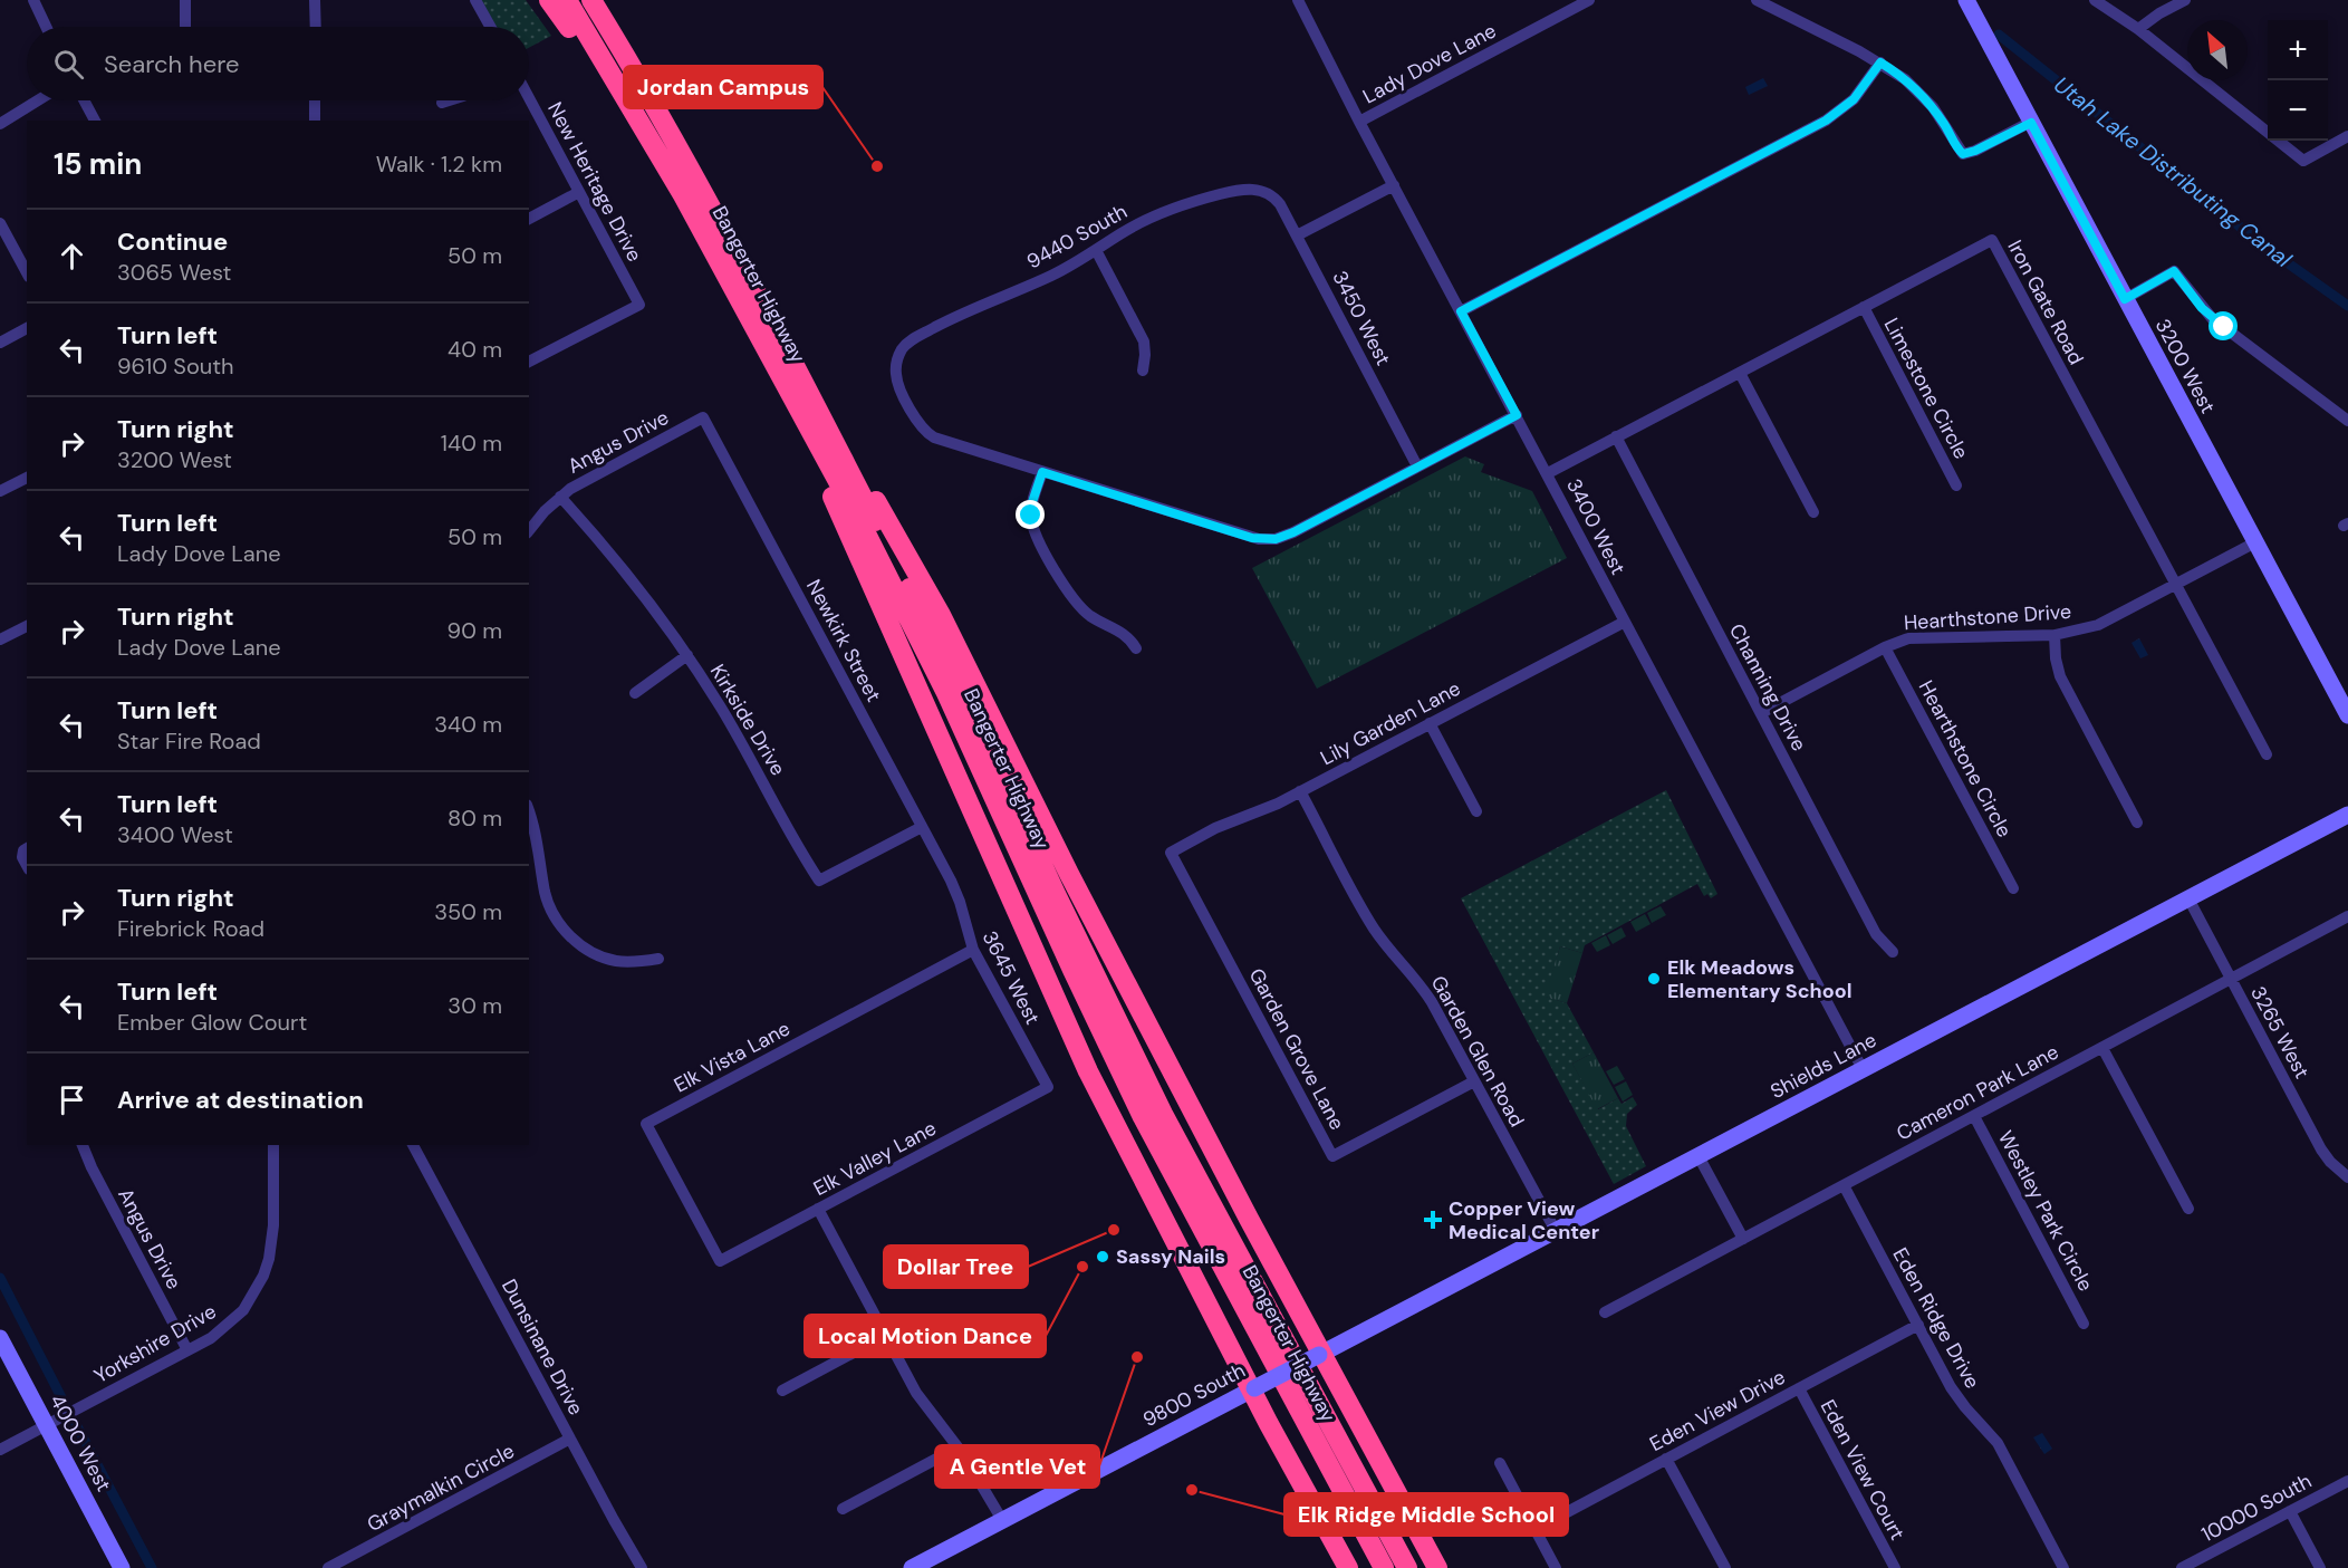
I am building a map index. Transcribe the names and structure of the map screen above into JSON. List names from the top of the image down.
{
  "streets": {
    "highway": ["Bangerter Highway"],
    "main road": [
      "3200 West",
      "Shields Lane",
      "9800 South",
      "4000 West"
    ],
    "street": [
      "Lady Dove Lane",
      "New Heritage Drive",
      "9440 South",
      "Iron Gate Road",
      "3450 West",
      "Limestone Circle",
      "Angus Drive",
      "3400 West",
      "Hearthstone Drive",
      "Newkirk Street",
      "Channing Drive",
      "Kirkside Drive",
      "Lily Garden Lane",
      "Hearthstone Circle",
      "3645 West",
      "3265 West",
      "Garden Grove Lane",
      "Garden Glen Road",
      "Elk Vista Lane",
      "Cameron Park Lane",
      "Elk Valley Lane",
      "Westley Park Circle",
      "Eden Ridge Drive",
      "Yorkshire Drive",
      "Dunsinane Drive",
      "Eden View Drive",
      "Eden View Court",
      "Graymalkin Circle",
      "10000 South"
    ]
  },
  "crossings": [
    ["Lady Dove Lane", "3400 West"],
    ["9440 South", "3450 West"],
    ["Iron Gate Road", "Limestone Circle"],
    ["Iron Gate Road", "3400 West"],
    ["Iron Gate Road", "Hearthstone Drive"],
    ["Iron Gate Road", "Channing Drive"],
    ["3200 West", "Hearthstone Drive"],
    ["Angus Drive", "Newkirk Street"],
    ["Angus Drive", "Kirkside Drive"],
    ["Angus Drive", "Yorkshire Drive"],
    ["3400 West", "Lily Garden Lane"],
    ["3400 West", "Shields Lane"],
    ["Hearthstone Drive", "Channing Drive"],
    ["Hearthstone Drive", "Hearthstone Circle"],
    ["Newkirk Street", "Kirkside Drive"],
    ["Newkirk Street", "3645 West"],
    ["Lily Garden Lane", "Garden Grove Lane"],
    ["Lily Garden Lane", "Garden Glen Road"],
    ["3645 West", "Elk Vista Lane"],
    ["3645 West", "Elk Valley Lane"],
    ["3265 West", "Shields Lane"],
    ["3265 West", "Cameron Park Lane"],
    ["Garden Grove Lane", "Garden Glen Road"],
    ["Garden Glen Road", "Shields Lane"],
    ["Elk Vista Lane", "Elk Valley Lane"],
    ["Shields Lane", "9800 South"],
    ["Cameron Park Lane", "Westley Park Circle"],
    ["Cameron Park Lane", "Eden Ridge Drive"],
    ["Eden Ridge Drive", "Eden View Drive"],
    ["Yorkshire Drive", "4000 West"],
    ["Dunsinane Drive", "Graymalkin Circle"],
    ["Eden View Drive", "Eden View Court"]
  ],
  "water": ["Utah Lake Distributing Canal"],
  "places": {
    "other": [
      "Jordan Campus",
      "Elk Meadows Elementary School",
      "Dollar Tree",
      "Sassy Nails",
      "Local Motion Dance",
      "A Gentle Vet",
      "Elk Ridge Middle School"
    ],
    "health": ["Copper View Medical Center"]
  },
  "north": "top left",
  "page": {
    "map_buttons": ["+", "−"],
    "search": "Search here",
    "heading": ["15 min", "Walk · 1.2 km"],
    "list": [
      ["Continue", "3065 West", "50 m"],
      ["Turn left", "9610 South", "40 m"],
      ["Turn right", "3200 West", "140 m"],
      ["Turn left", "Lady Dove Lane", "50 m"],
      ["Turn right", "Lady Dove Lane", "90 m"],
      ["Turn left", "Star Fire Road", "340 m"],
      ["Turn left", "3400 West", "80 m"],
      ["Turn right", "Firebrick Road", "350 m"],
      ["Turn left", "Ember Glow Court", "30 m"],
      "Arrive at destination"
    ]
  }
}
